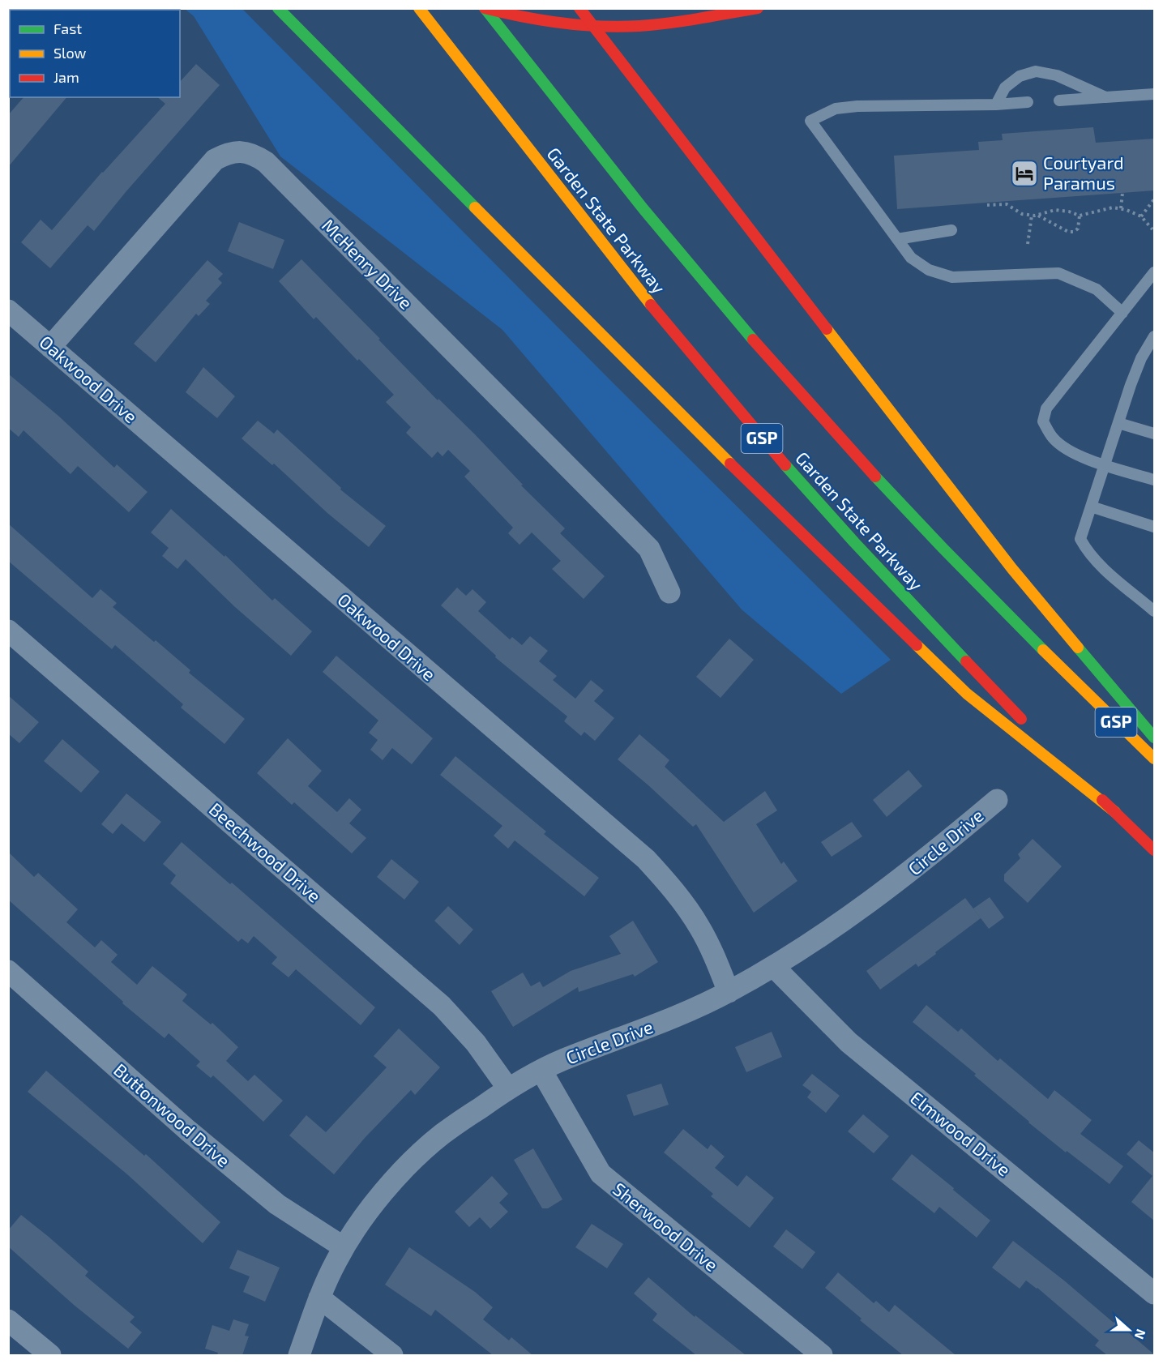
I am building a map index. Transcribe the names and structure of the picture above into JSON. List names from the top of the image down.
{
  "streets": {
    "highway": ["Garden State Parkway", "GSP"],
    "street": [
      "McHenry Drive",
      "Oakwood Drive",
      "Circle Drive",
      "Beechwood Drive",
      "Buttonwood Drive",
      "Elmwood Drive",
      "Sherwood Drive"
    ]
  },
  "crossings": [
    ["McHenry Drive", "Oakwood Drive"],
    ["Oakwood Drive", "Circle Drive"],
    ["Circle Drive", "Beechwood Drive"],
    ["Circle Drive", "Buttonwood Drive"],
    ["Circle Drive", "Elmwood Drive"],
    ["Circle Drive", "Sherwood Drive"]
  ],
  "places": {
    "hotel": ["Courtyard Paramus"]
  },
  "legend": ["Fast", "Slow", "Jam"],
  "north": "right"
}
